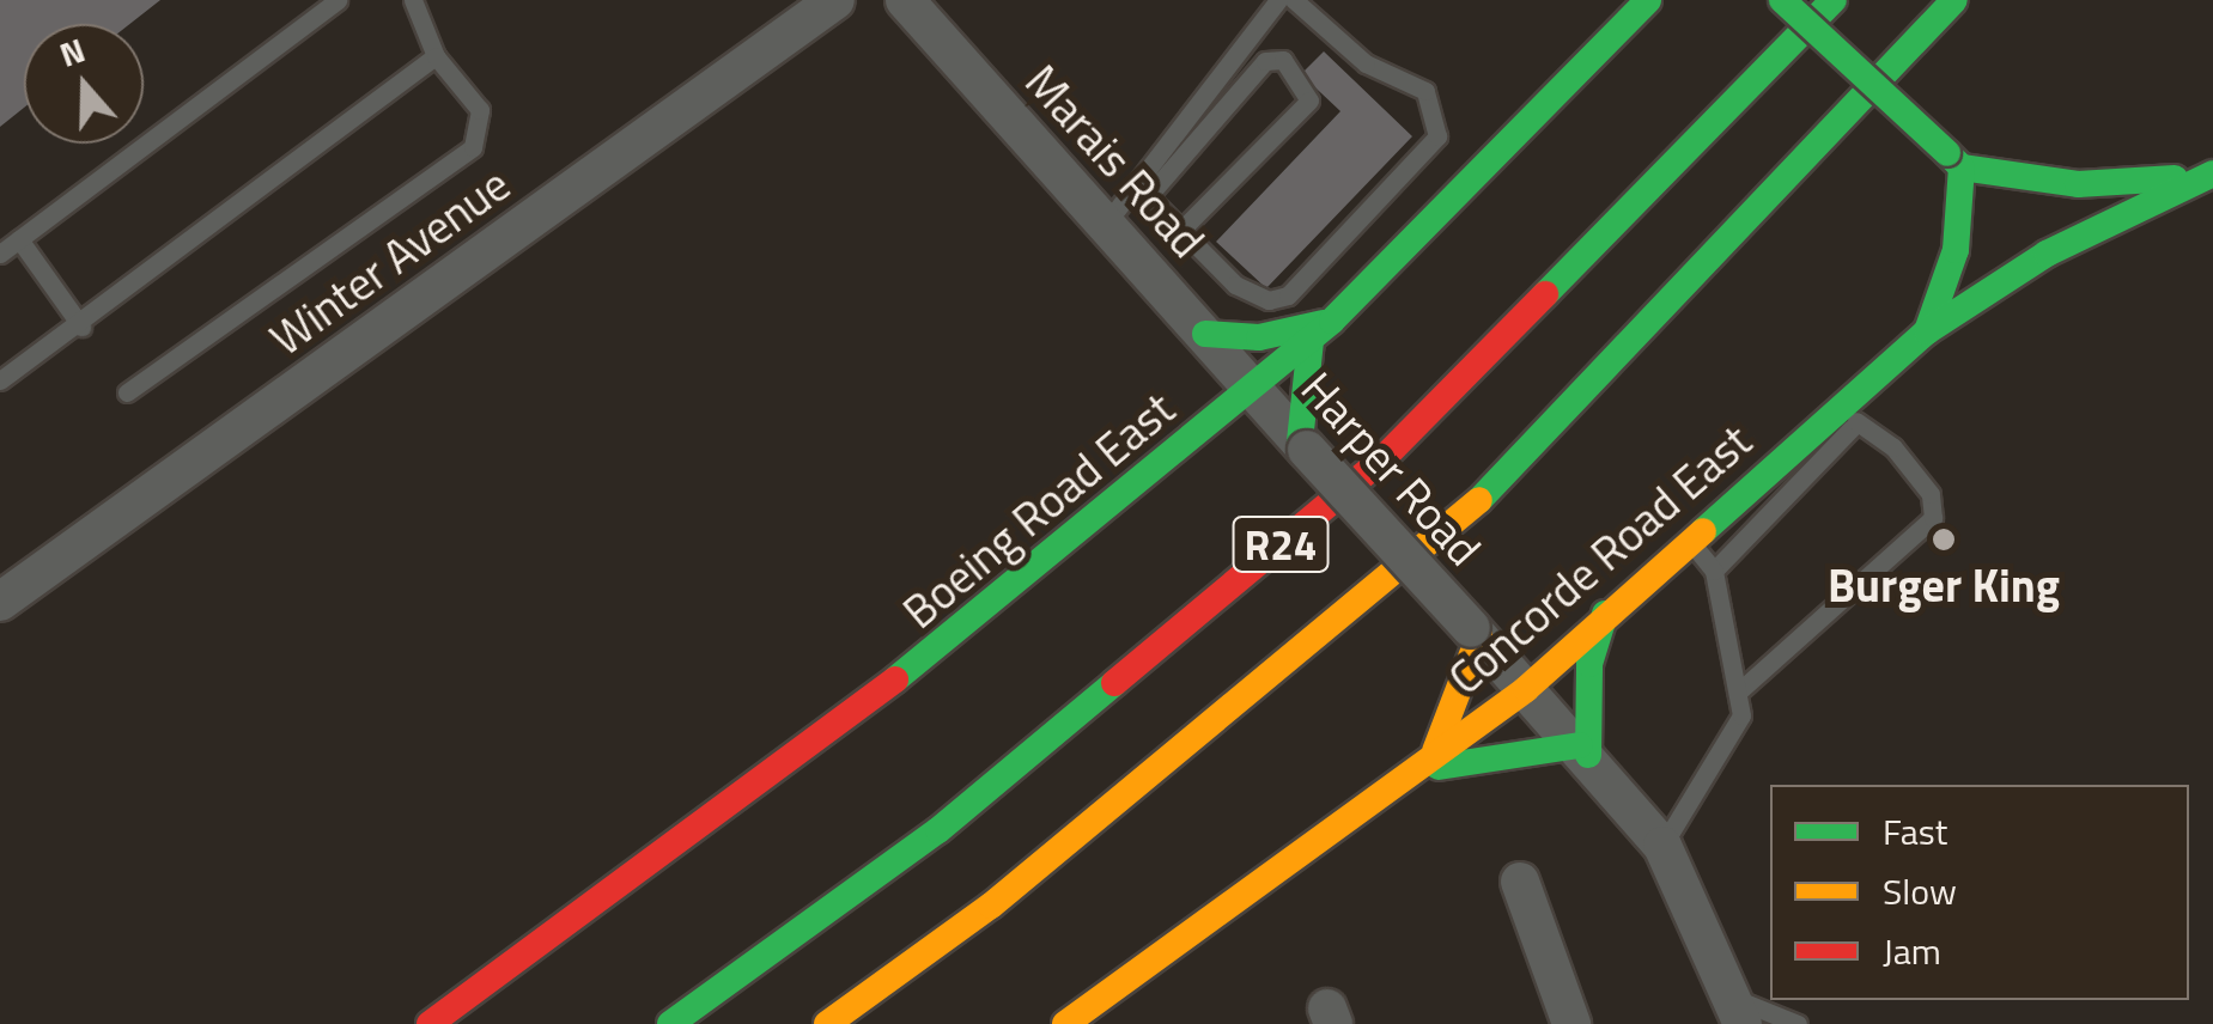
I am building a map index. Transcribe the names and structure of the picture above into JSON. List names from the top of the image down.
{
  "streets": {
    "main road": ["Boeing Road East", "R24", "Concorde Road East"],
    "street": ["Marais Road", "Winter Avenue", "Harper Road"]
  },
  "crossings": [
    ["Marais Road", "Harper Road"],
    ["Marais Road", "Boeing Road East"],
    ["Harper Road", "Boeing Road East"],
    ["Harper Road", "Concorde Road East"]
  ],
  "places": ["Burger King"],
  "legend": ["Fast", "Slow", "Jam"],
  "north": "top"
}
